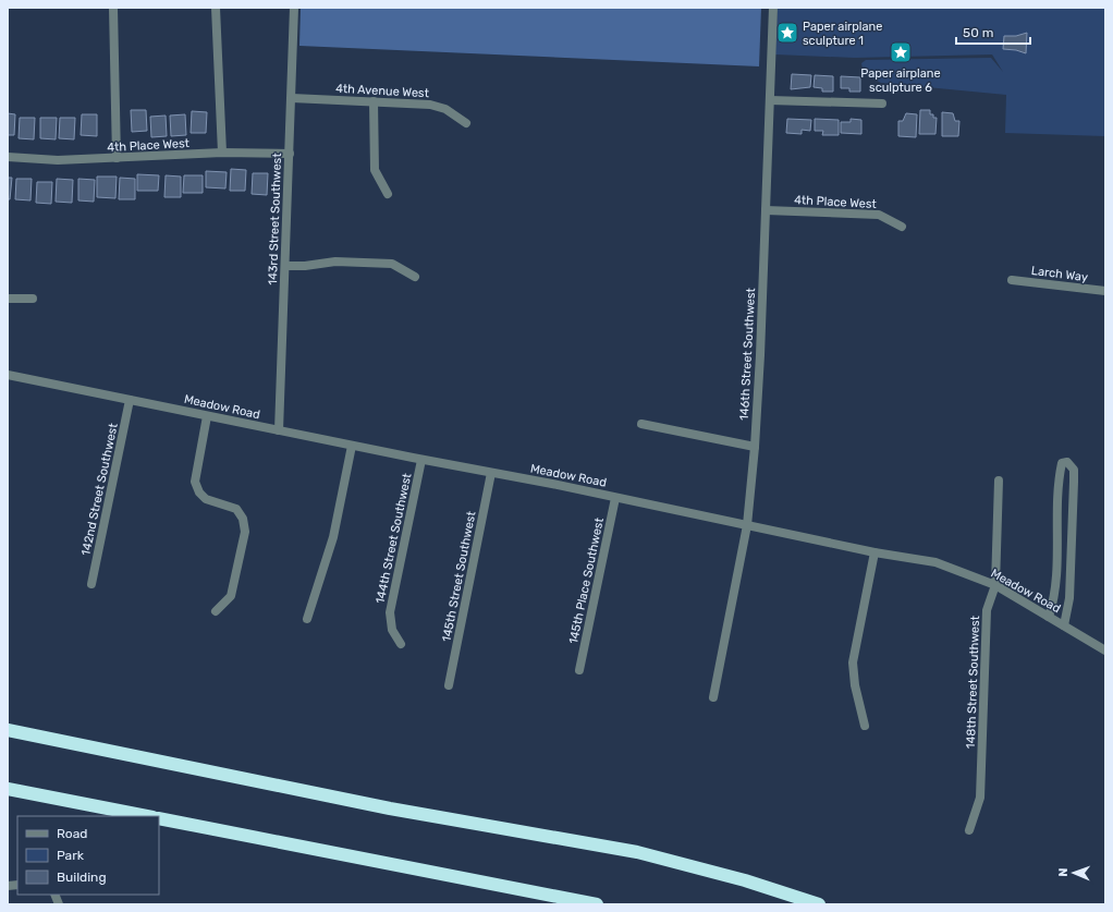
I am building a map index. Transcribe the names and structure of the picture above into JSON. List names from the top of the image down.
{
  "streets": {
    "street": [
      "4th Avenue West",
      "4th Place West",
      "143rd Street Southwest",
      "Larch Way",
      "146th Street Southwest",
      "Meadow Road",
      "142nd Street Southwest",
      "144th Street Southwest",
      "145th Street Southwest",
      "145th Place Southwest",
      "148th Street Southwest"
    ]
  },
  "crossings": [
    ["4th Avenue West", "143rd Street Southwest"],
    ["4th Place West", "143rd Street Southwest"],
    ["4th Place West", "146th Street Southwest"],
    ["143rd Street Southwest", "Meadow Road"],
    ["146th Street Southwest", "Meadow Road"],
    ["Meadow Road", "142nd Street Southwest"],
    ["Meadow Road", "144th Street Southwest"],
    ["Meadow Road", "145th Street Southwest"],
    ["Meadow Road", "145th Place Southwest"],
    ["Meadow Road", "148th Street Southwest"]
  ],
  "places": {
    "place": ["Paper airplane sculpture 1", "Paper airplane sculpture 6"]
  },
  "legend": ["Road", "Park", "Building"],
  "scale_bar": "50 m",
  "north": "left"
}
